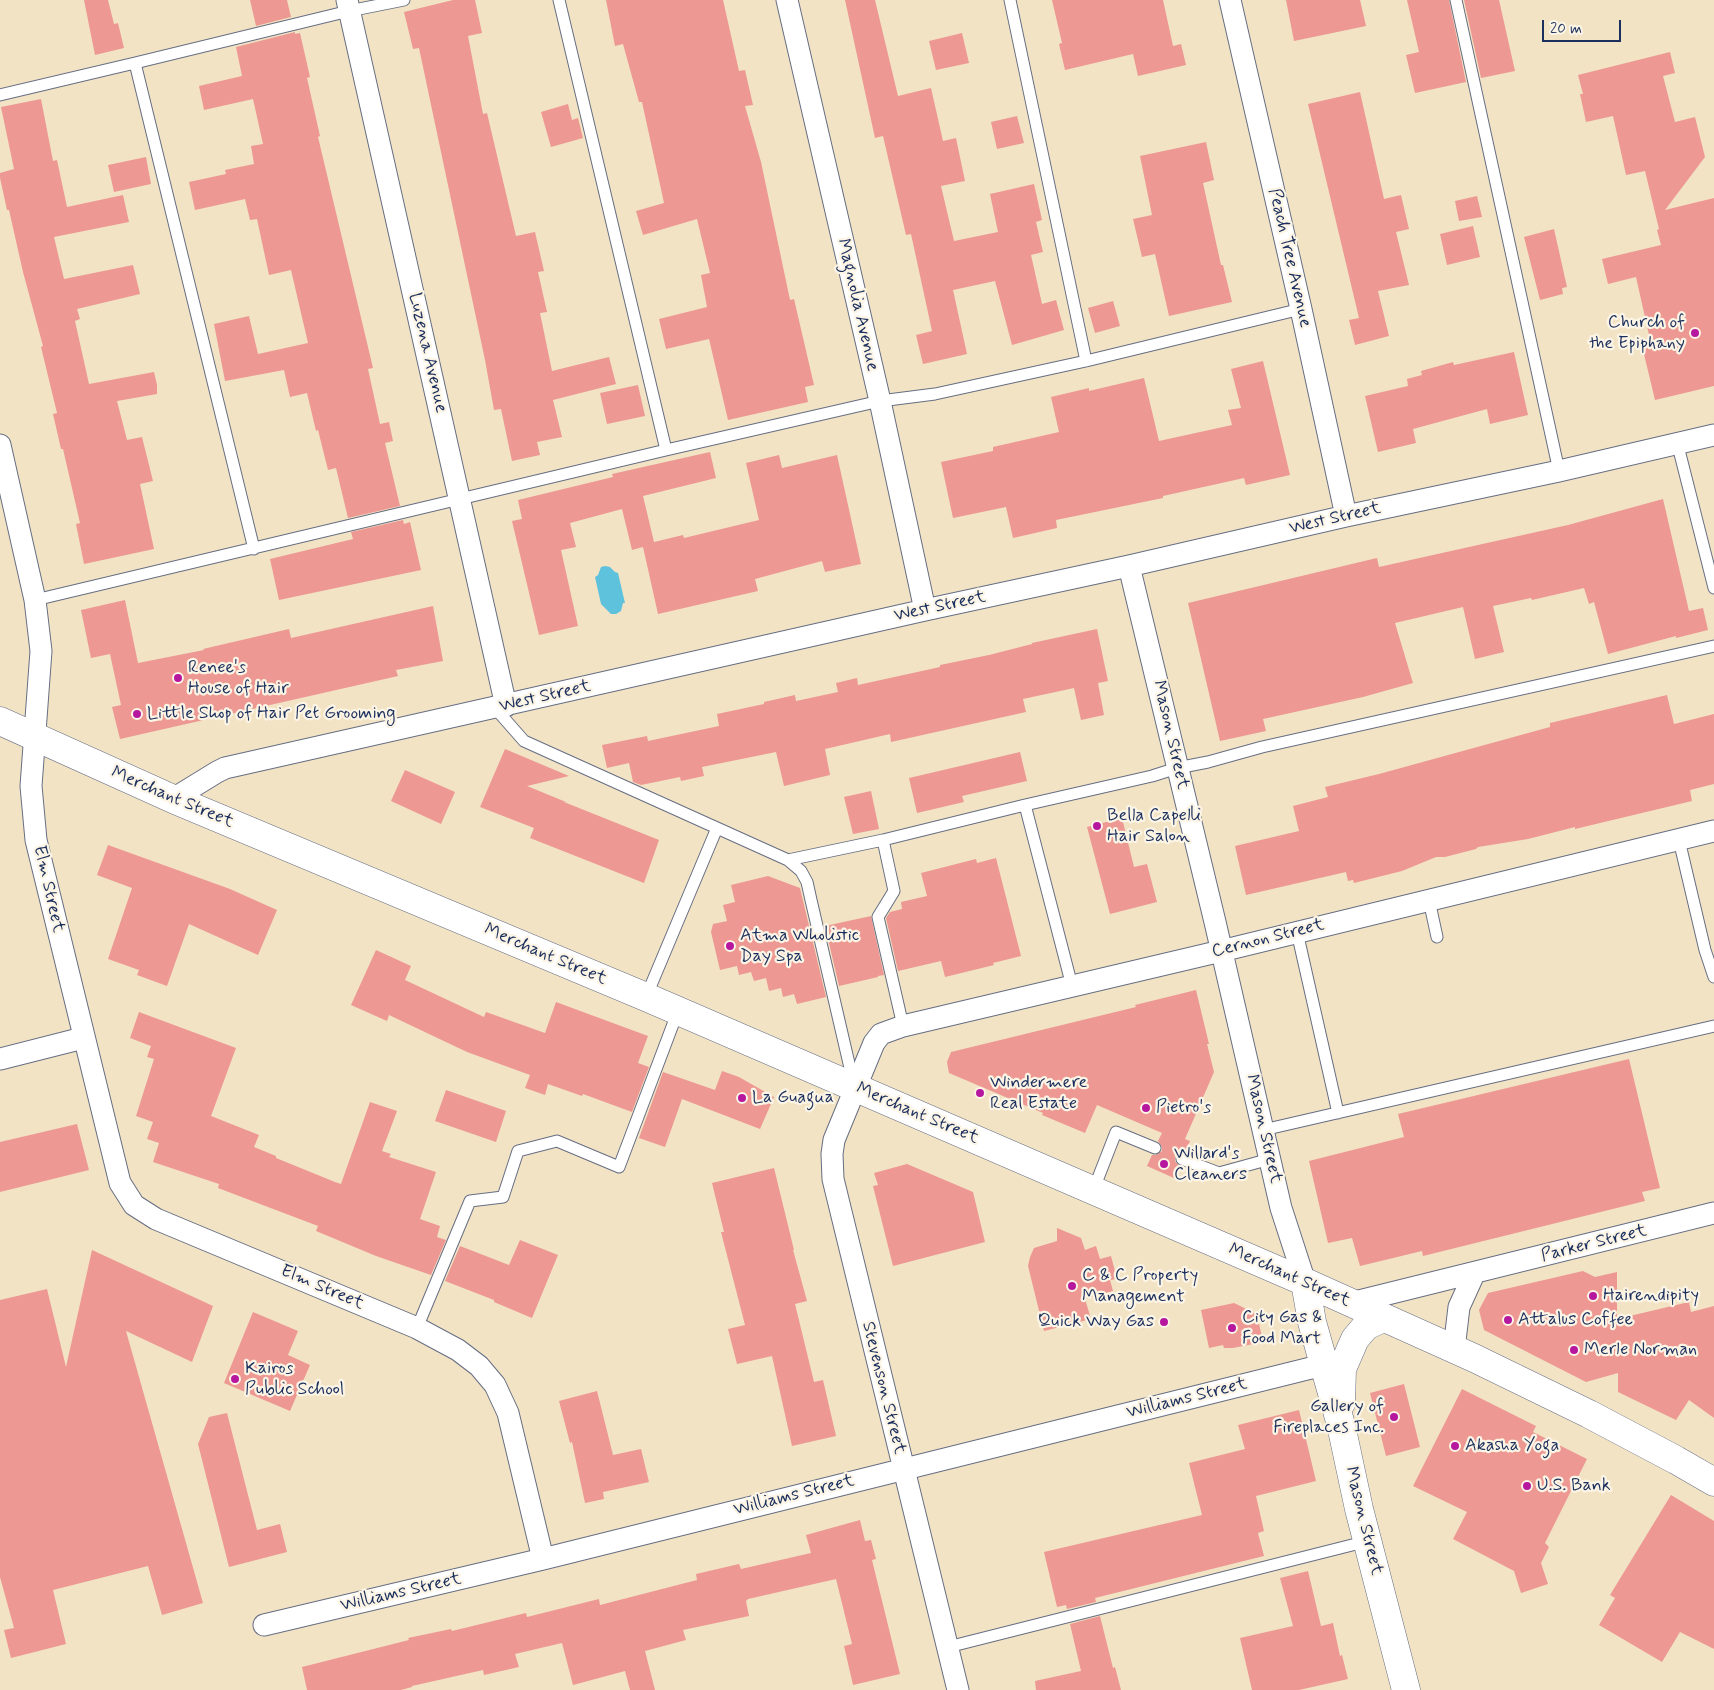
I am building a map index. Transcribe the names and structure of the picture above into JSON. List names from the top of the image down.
{
  "streets": {
    "main road": ["Mason Street", "Merchant Street"],
    "street": [
      "Peach Tree Avenue",
      "Magnolia Avenue",
      "Luzena Avenue",
      "West Street",
      "Elm Street",
      "Cernon Street",
      "Parker Street",
      "Stevenson Street",
      "Williams Street"
    ]
  },
  "crossings": [
    ["Peach Tree Avenue", "West Street"],
    ["Magnolia Avenue", "West Street"],
    ["Luzena Avenue", "West Street"],
    ["West Street", "Mason Street"],
    ["West Street", "Merchant Street"],
    ["Mason Street", "Merchant Street"],
    ["Mason Street", "Cernon Street"],
    ["Mason Street", "Williams Street"],
    ["Merchant Street", "Elm Street"],
    ["Merchant Street", "Cernon Street"],
    ["Merchant Street", "Parker Street"],
    ["Merchant Street", "Stevenson Street"],
    ["Elm Street", "Williams Street"],
    ["Cernon Street", "Stevenson Street"],
    ["Stevenson Street", "Williams Street"]
  ],
  "places": [
    "Church of the Epiphany",
    "Renee's House of Hair",
    "Little Shop of Hair Pet Grooming",
    "Bella Capelli Hair Salon",
    "Atma Wholistic Day Spa",
    "Windermere Real Estate",
    "La Guagua",
    "Pietro's",
    "Willard's Cleaners",
    "C & C Property Management",
    "Hairendipity",
    "Attalus Coffee",
    "Quick Way Gas",
    "City Gas & Food Mart",
    "Merle Norman",
    "Kairos Public School",
    "Gallery of Fireplaces Inc.",
    "Akasha Yoga",
    "U.S. Bank"
  ],
  "scale_bar": "20 m"
}
